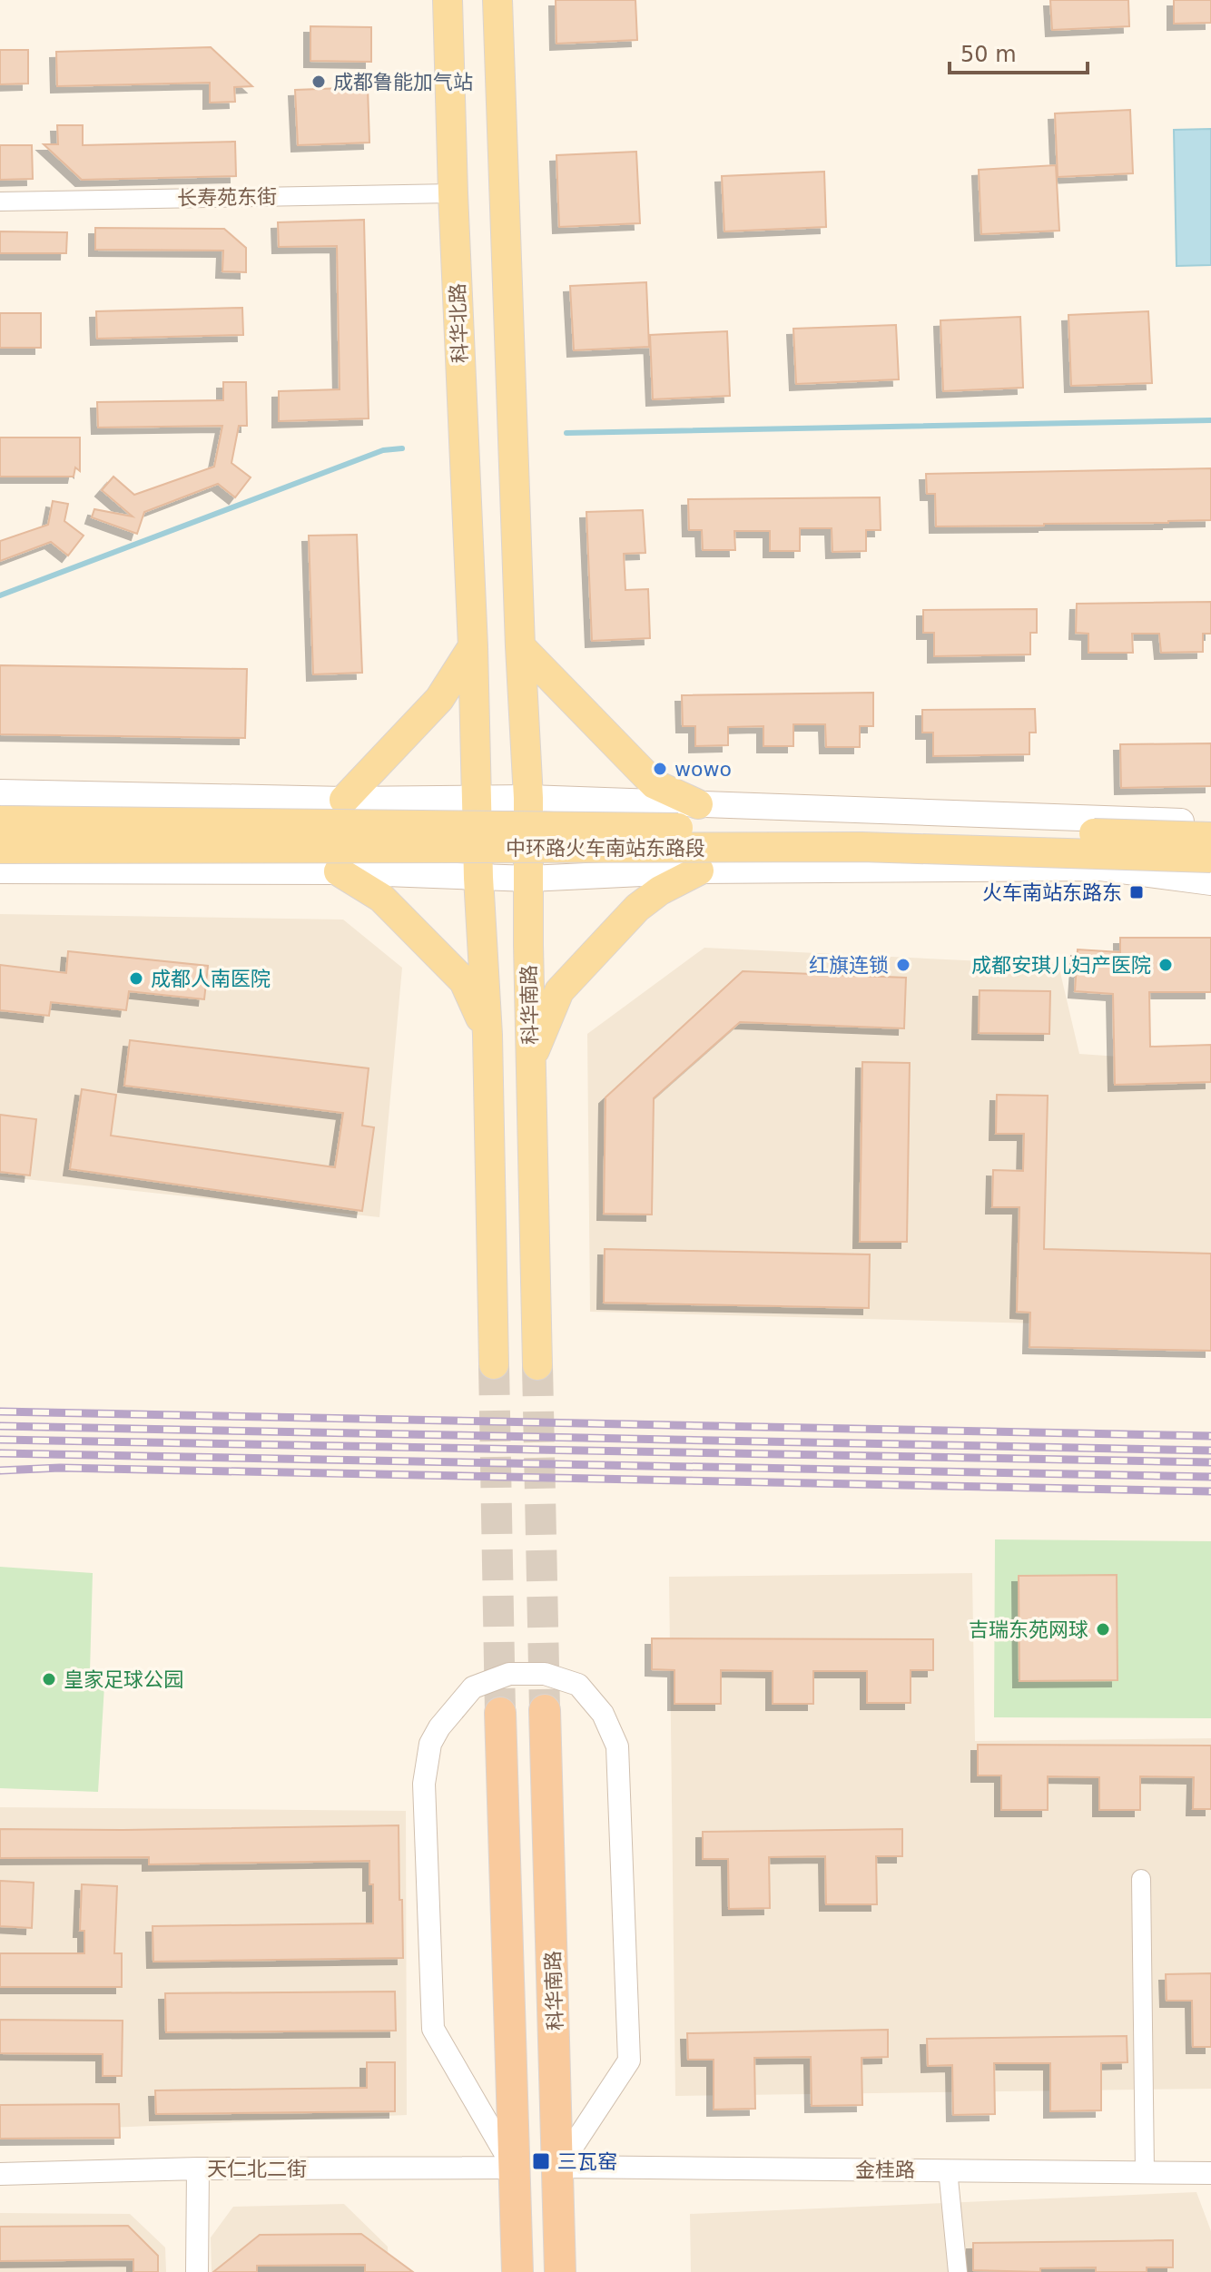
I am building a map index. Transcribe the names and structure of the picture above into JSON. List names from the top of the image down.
{
  "streets": {
    "highway": ["科华南路"],
    "main road": ["科华北路", "中环路火车南站东路段"],
    "street": ["长寿苑东街", "天仁北二街", "金桂路"]
  },
  "crossings": [
    ["长寿苑东街", "科华北路"],
    ["科华南路", "金桂路"]
  ],
  "places": {
    "other": [
      "成都鲁能加气站",
      "wowo",
      "红旗连锁",
      "成都安琪儿妇产医院",
      "成都人南医院",
      "吉瑞东苑网球",
      "皇家足球公园"
    ],
    "transit": ["火车南站东路东", "三瓦窑"]
  },
  "scale_bar": "50 m"
}
